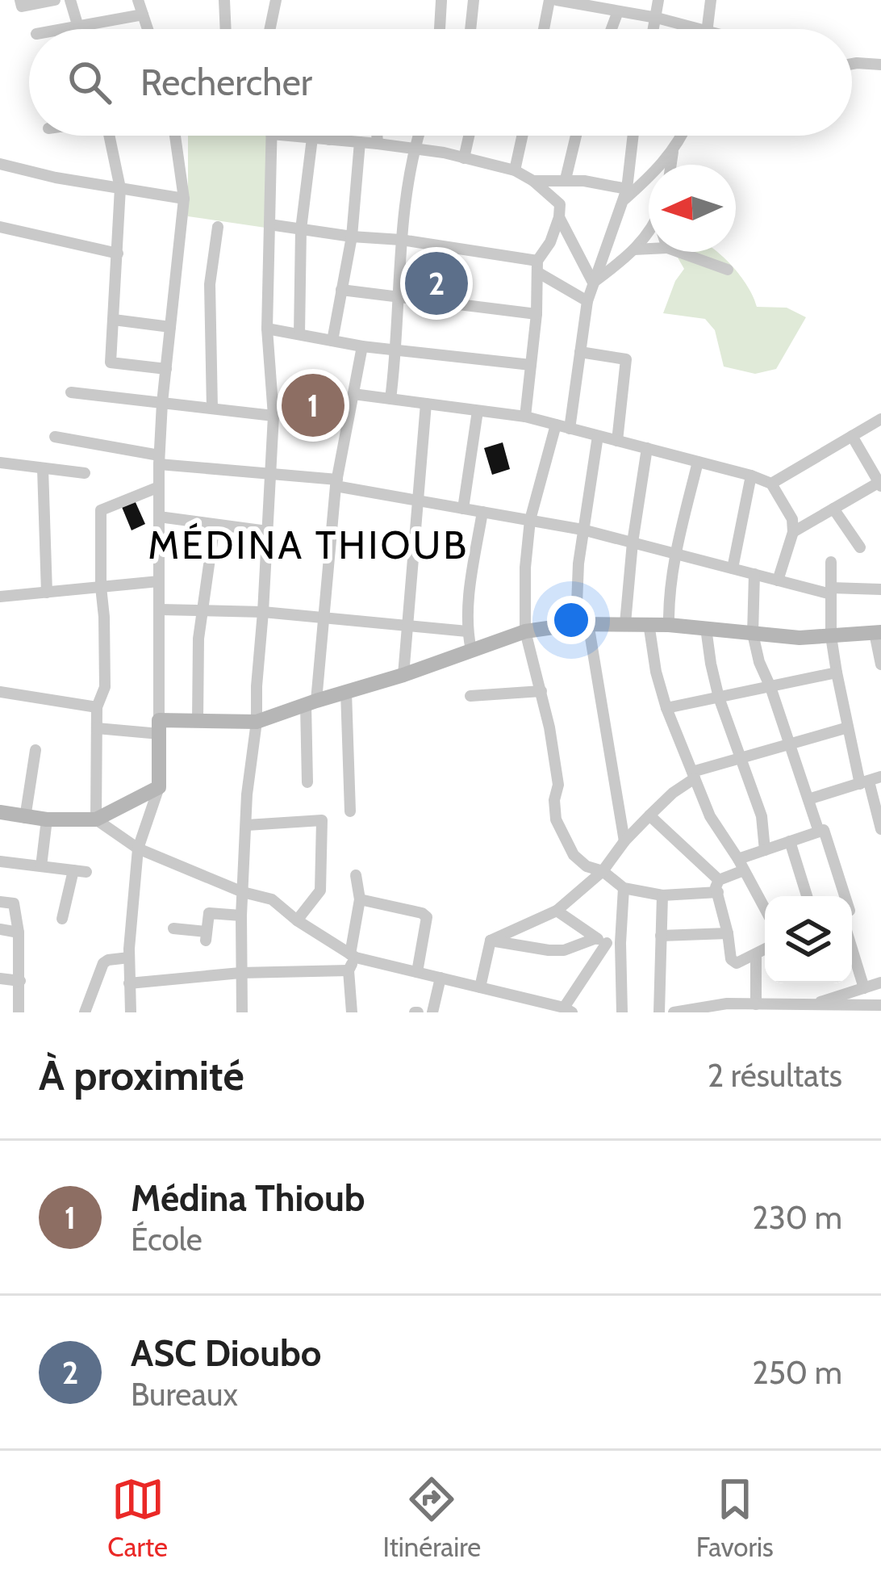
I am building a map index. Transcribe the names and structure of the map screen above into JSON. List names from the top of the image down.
{
  "districts": ["MÉDINA THIOUB"],
  "north": "left",
  "page": {
    "search": "Rechercher",
    "pins": ["2", "1"],
    "heading": ["À proximité", "2 résultats"],
    "list": [
      {
        "mark": "1",
        "name": "Médina Thioub",
        "note": "École",
        "value": "230 m"
      },
      {
        "mark": "2",
        "name": "ASC Dioubo",
        "note": "Bureaux",
        "value": "250 m"
      }
    ],
    "nav": ["Carte", "Itinéraire", "Favoris"]
  }
}
